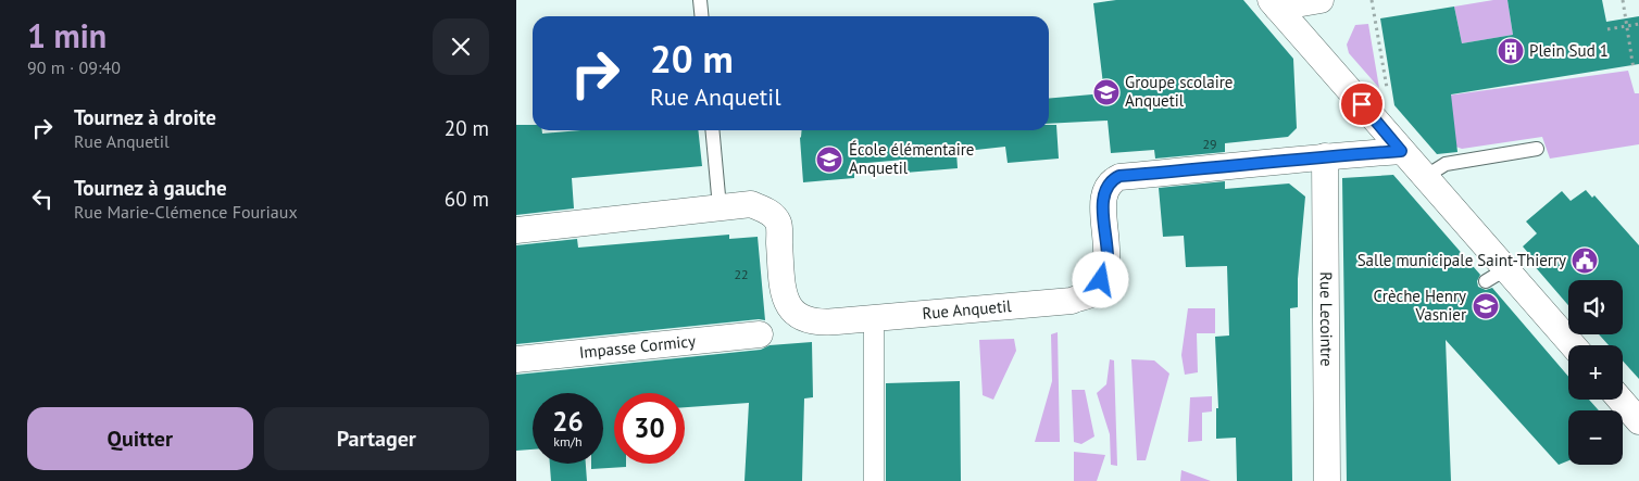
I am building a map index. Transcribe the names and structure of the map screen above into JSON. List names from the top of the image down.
{
  "streets": {
    "street": ["Rue Anquetil", "Rue Lecointre", "Impasse Cormicy"]
  },
  "crossings": [
    ["Rue Anquetil", "Rue Lecointre"]
  ],
  "places": {
    "building": ["Plein Sud 1"],
    "school or university": ["Groupe scolaire Anquetil", "École élémentaire Anquetil", "Crèche Henry Vasnier"],
    "public building": ["Salle municipale Saint-Thierry"]
  },
  "house_numbers": ["29", "22"],
  "page": {
    "heading": ["1 min", "90 m · 09:40"],
    "turn": ["20 m", "Rue Anquetil"],
    "list": [
      {
        "name": "Tournez à droite",
        "note": "Rue Anquetil",
        "value": "20 m"
      },
      {
        "name": "Tournez à gauche",
        "note": "Rue Marie-Clémence Fouriaux",
        "value": "60 m"
      }
    ],
    "map_buttons": ["+", "−"],
    "speed": "26 km/h",
    "limit": "30",
    "buttons": ["Quitter", "Partager"]
  }
}
